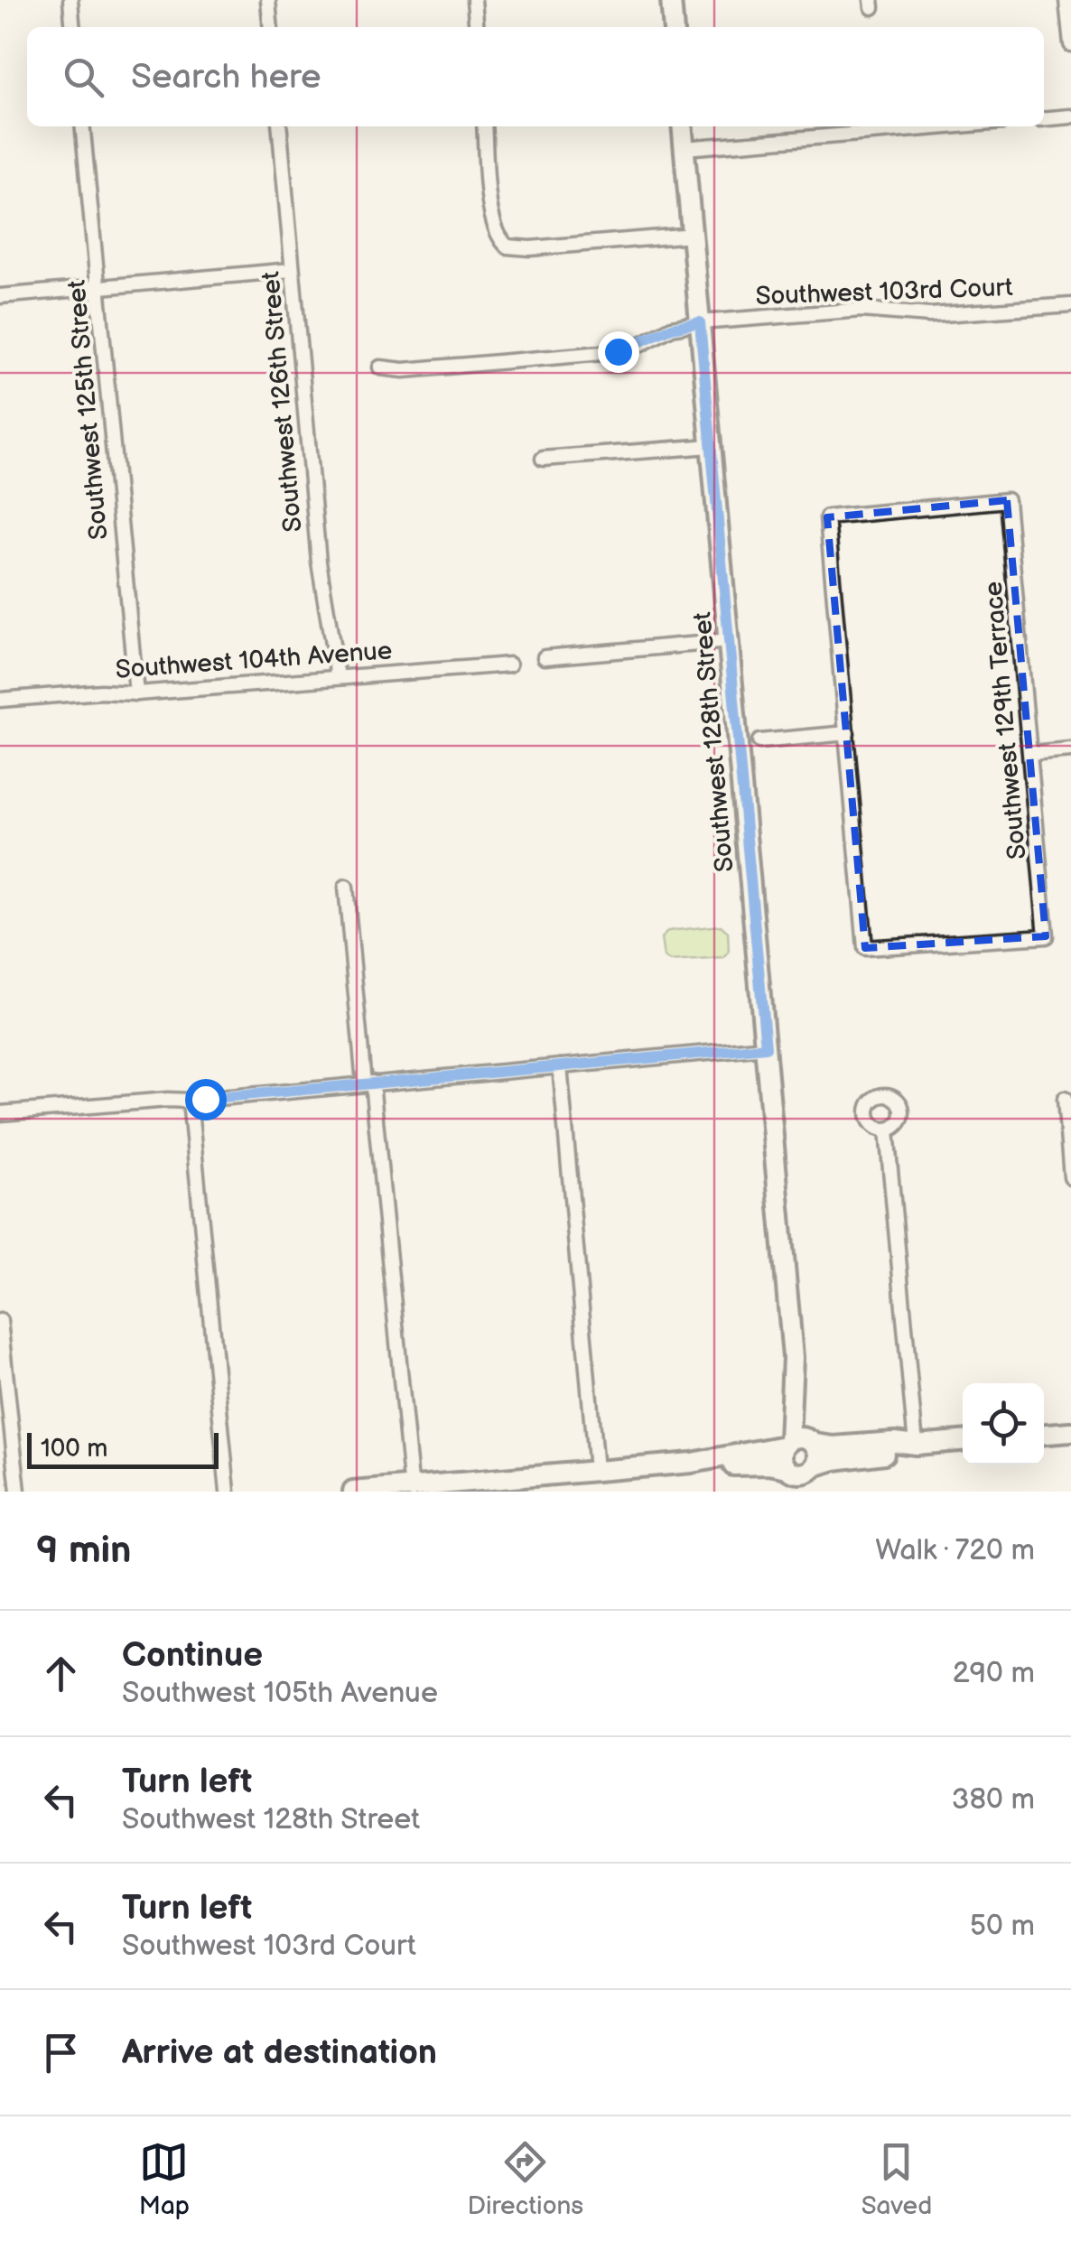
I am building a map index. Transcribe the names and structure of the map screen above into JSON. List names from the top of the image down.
{
  "streets": {
    "street": [
      "Southwest 103rd Court",
      "Southwest 126th Street",
      "Southwest 125th Street",
      "Southwest 104th Avenue",
      "Southwest 129th Terrace",
      "Southwest 128th Street"
    ]
  },
  "crossings": [
    ["Southwest 103rd Court", "Southwest 128th Street"],
    ["Southwest 126th Street", "Southwest 104th Avenue"],
    ["Southwest 125th Street", "Southwest 104th Avenue"]
  ],
  "scale_bar": "100 m",
  "page": {
    "search": "Search here",
    "scale": "100 m",
    "heading": ["9 min", "Walk · 720 m"],
    "list": [
      ["Continue", "Southwest 105th Avenue", "290 m"],
      ["Turn left", "Southwest 128th Street", "380 m"],
      ["Turn left", "Southwest 103rd Court", "50 m"],
      "Arrive at destination"
    ],
    "nav": ["Map", "Directions", "Saved"]
  }
}
